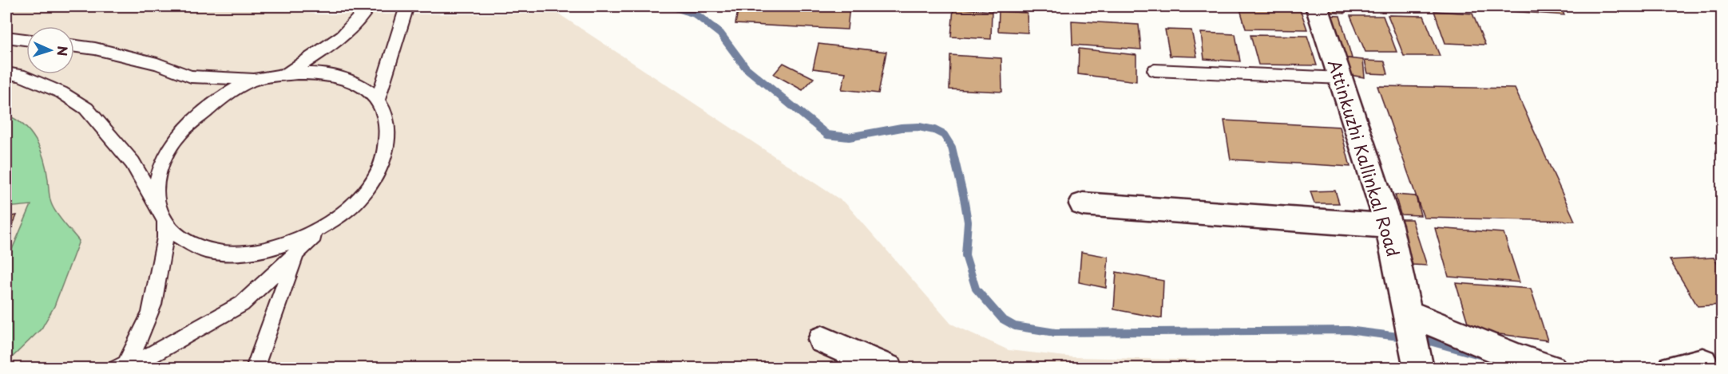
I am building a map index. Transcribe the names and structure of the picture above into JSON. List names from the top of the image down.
{
  "streets": {
    "street": ["Attinkuzhi Kallinkal Road"]
  },
  "north": "right"
}
